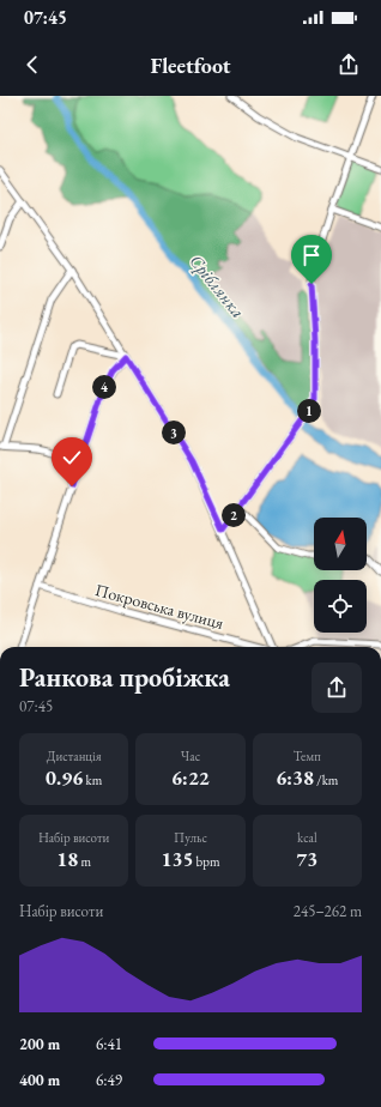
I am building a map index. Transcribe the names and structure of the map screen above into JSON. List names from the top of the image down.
{
  "streets": {
    "street": ["Покровська вулиця"]
  },
  "water": ["Сріблянка"],
  "north": "top",
  "page": {
    "status": "07:45",
    "header": "Fleetfoot",
    "pins": [
      "4",
      "1",
      "3",
      "2"
    ],
    "heading": ["Ранкова пробіжка", "07:45"],
    "stats": [
      ["Дистанція", "0.96 km"],
      ["Час", "6:22"],
      ["Темп", "6:38 /km"],
      ["Набір висоти", "18 m"],
      ["Пульс", "135 bpm"],
      ["kcal", "73"]
    ],
    "chart": ["Набір висоти", "245–262 m"],
    "list": [
      {
        "name": "200 m",
        "note": "6:41"
      },
      {
        "name": "400 m",
        "note": "6:49"
      }
    ]
  }
}
